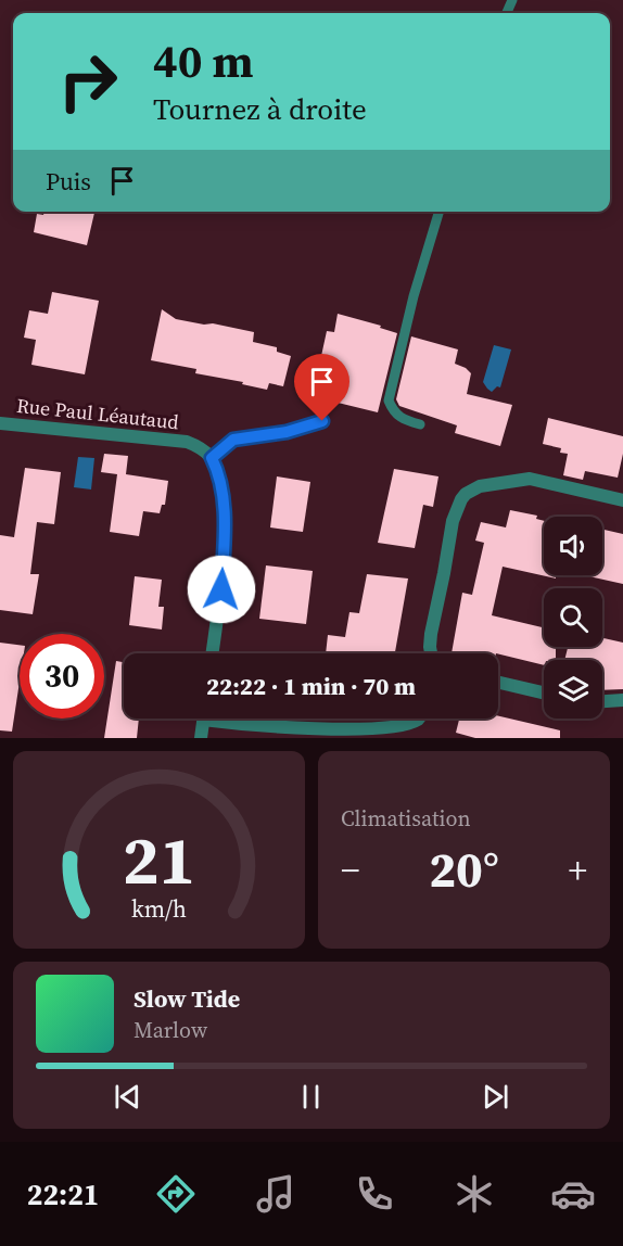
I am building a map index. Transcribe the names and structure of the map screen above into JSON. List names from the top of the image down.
{
  "streets": {
    "street": ["Rue Paul Léautaud"]
  },
  "page": {
    "turn": ["40 m", "Tournez à droite"],
    "then": "Puis",
    "limit": "30",
    "trip": "22:22 · 1 min · 70 m",
    "tile": "Climatisation",
    "heat": ["−", "20°", "+"],
    "song": ["Slow Tide", "Marlow"],
    "tabs": "22:21",
    "gauge": ["21", "km/h"]
  }
}
